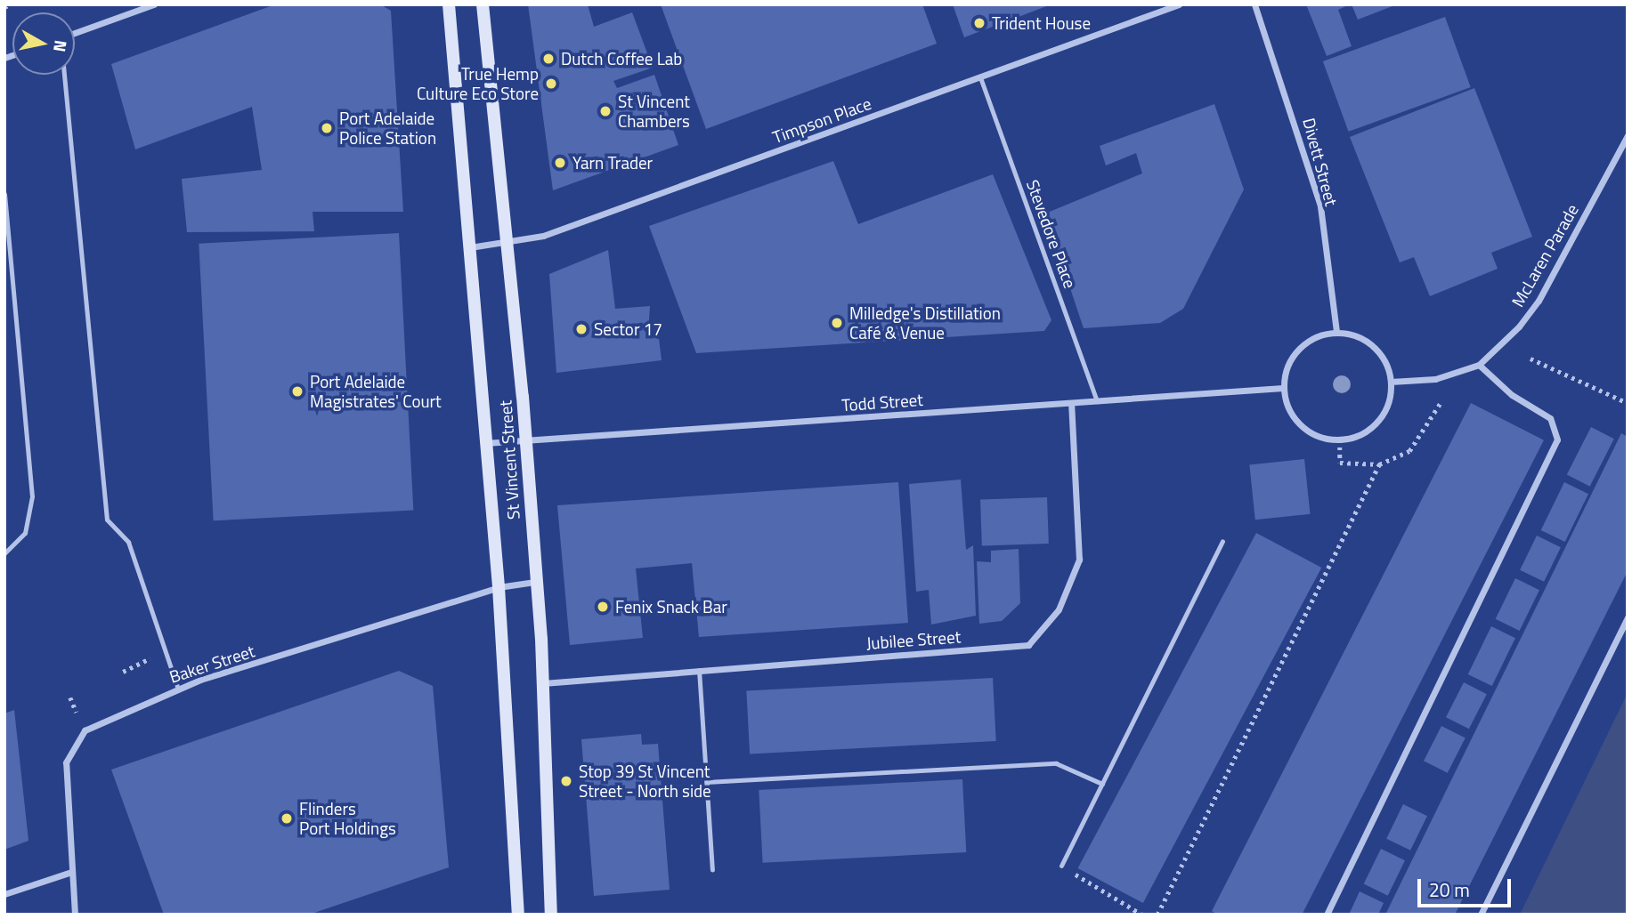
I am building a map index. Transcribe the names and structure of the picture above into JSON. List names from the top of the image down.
{
  "streets": {
    "main road": ["St Vincent Street"],
    "street": [
      "Timpson Place",
      "Divett Street",
      "McLaren Parade",
      "Todd Street",
      "Jubilee Street",
      "Baker Street"
    ],
    "lane": ["Stevedore Place"]
  },
  "crossings": [
    ["Timpson Place", "Stevedore Place"],
    ["Timpson Place", "St Vincent Street"],
    ["Divett Street", "Todd Street"],
    ["Stevedore Place", "Todd Street"],
    ["Todd Street", "St Vincent Street"],
    ["Todd Street", "Jubilee Street"],
    ["St Vincent Street", "Jubilee Street"],
    ["St Vincent Street", "Baker Street"]
  ],
  "places": [
    "Trident House",
    "Dutch Coffee Lab",
    "True Hemp Culture Eco Store",
    "St Vincent Chambers",
    "Port Adelaide Police Station",
    "Yarn Trader",
    "Milledge's Distillation Café & Venue",
    "Sector 17",
    "Port Adelaide Magistrates' Court",
    "Fenix Snack Bar",
    "Stop 39 St Vincent Street - North side",
    "Flinders Port Holdings"
  ],
  "scale_bar": "20 m",
  "north": "right"
}
